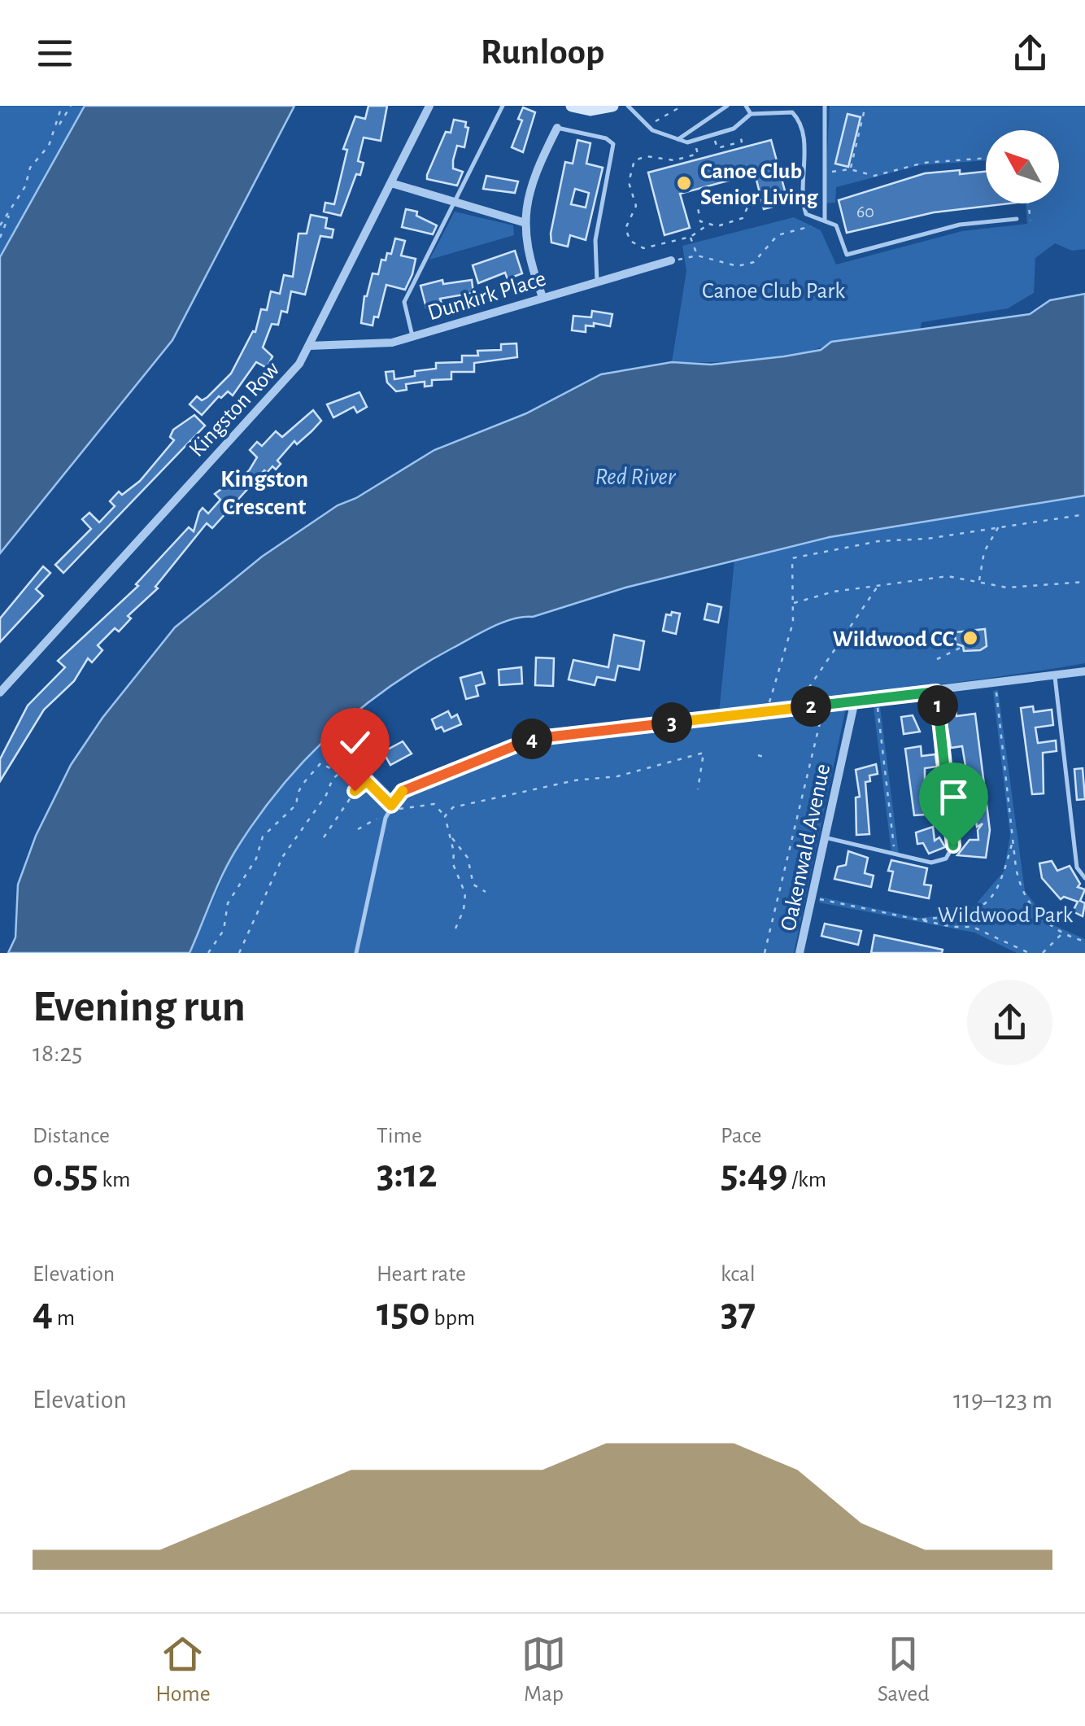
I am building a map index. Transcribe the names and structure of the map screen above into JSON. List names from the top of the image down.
{
  "streets": {
    "street": ["Dunkirk Place", "Kingston Row", "Oakenwald Avenue"]
  },
  "crossings": [
    ["Dunkirk Place", "Kingston Row"]
  ],
  "districts": ["Kingston Crescent"],
  "water": ["Red River"],
  "parks": ["Canoe Club Park", "Wildwood Park"],
  "places": ["Canoe Club Senior Living", "Wildwood CC"],
  "house_numbers": ["60"],
  "north": "top left",
  "page": {
    "header": "Runloop",
    "pins": [
      "1",
      "2",
      "3",
      "4"
    ],
    "heading": ["Evening run", "18:25"],
    "stats": [
      ["Distance", "0.55 km"],
      ["Time", "3:12"],
      ["Pace", "5:49 /km"],
      ["Elevation", "4 m"],
      ["Heart rate", "150 bpm"],
      ["kcal", "37"]
    ],
    "chart": ["Elevation", "119–123 m"],
    "tabs": ["Home", "Map", "Saved"]
  }
}
